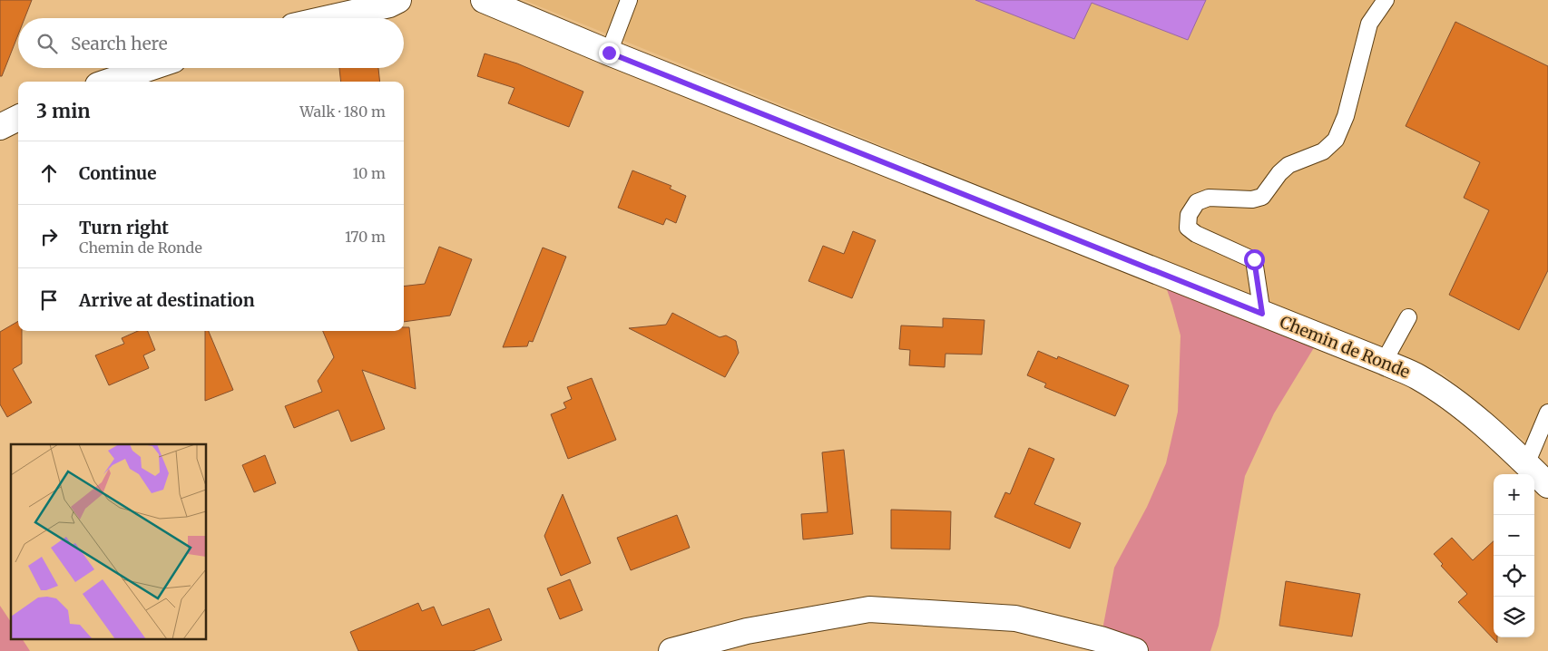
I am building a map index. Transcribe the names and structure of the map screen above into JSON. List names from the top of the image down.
{
  "streets": {
    "street": ["Chemin de Ronde"]
  },
  "page": {
    "search": "Search here",
    "heading": ["3 min", "Walk · 180 m"],
    "list": [
      ["Continue", "10 m"],
      ["Turn right", "Chemin de Ronde", "170 m"],
      "Arrive at destination"
    ],
    "map_buttons": ["+", "−"]
  }
}
